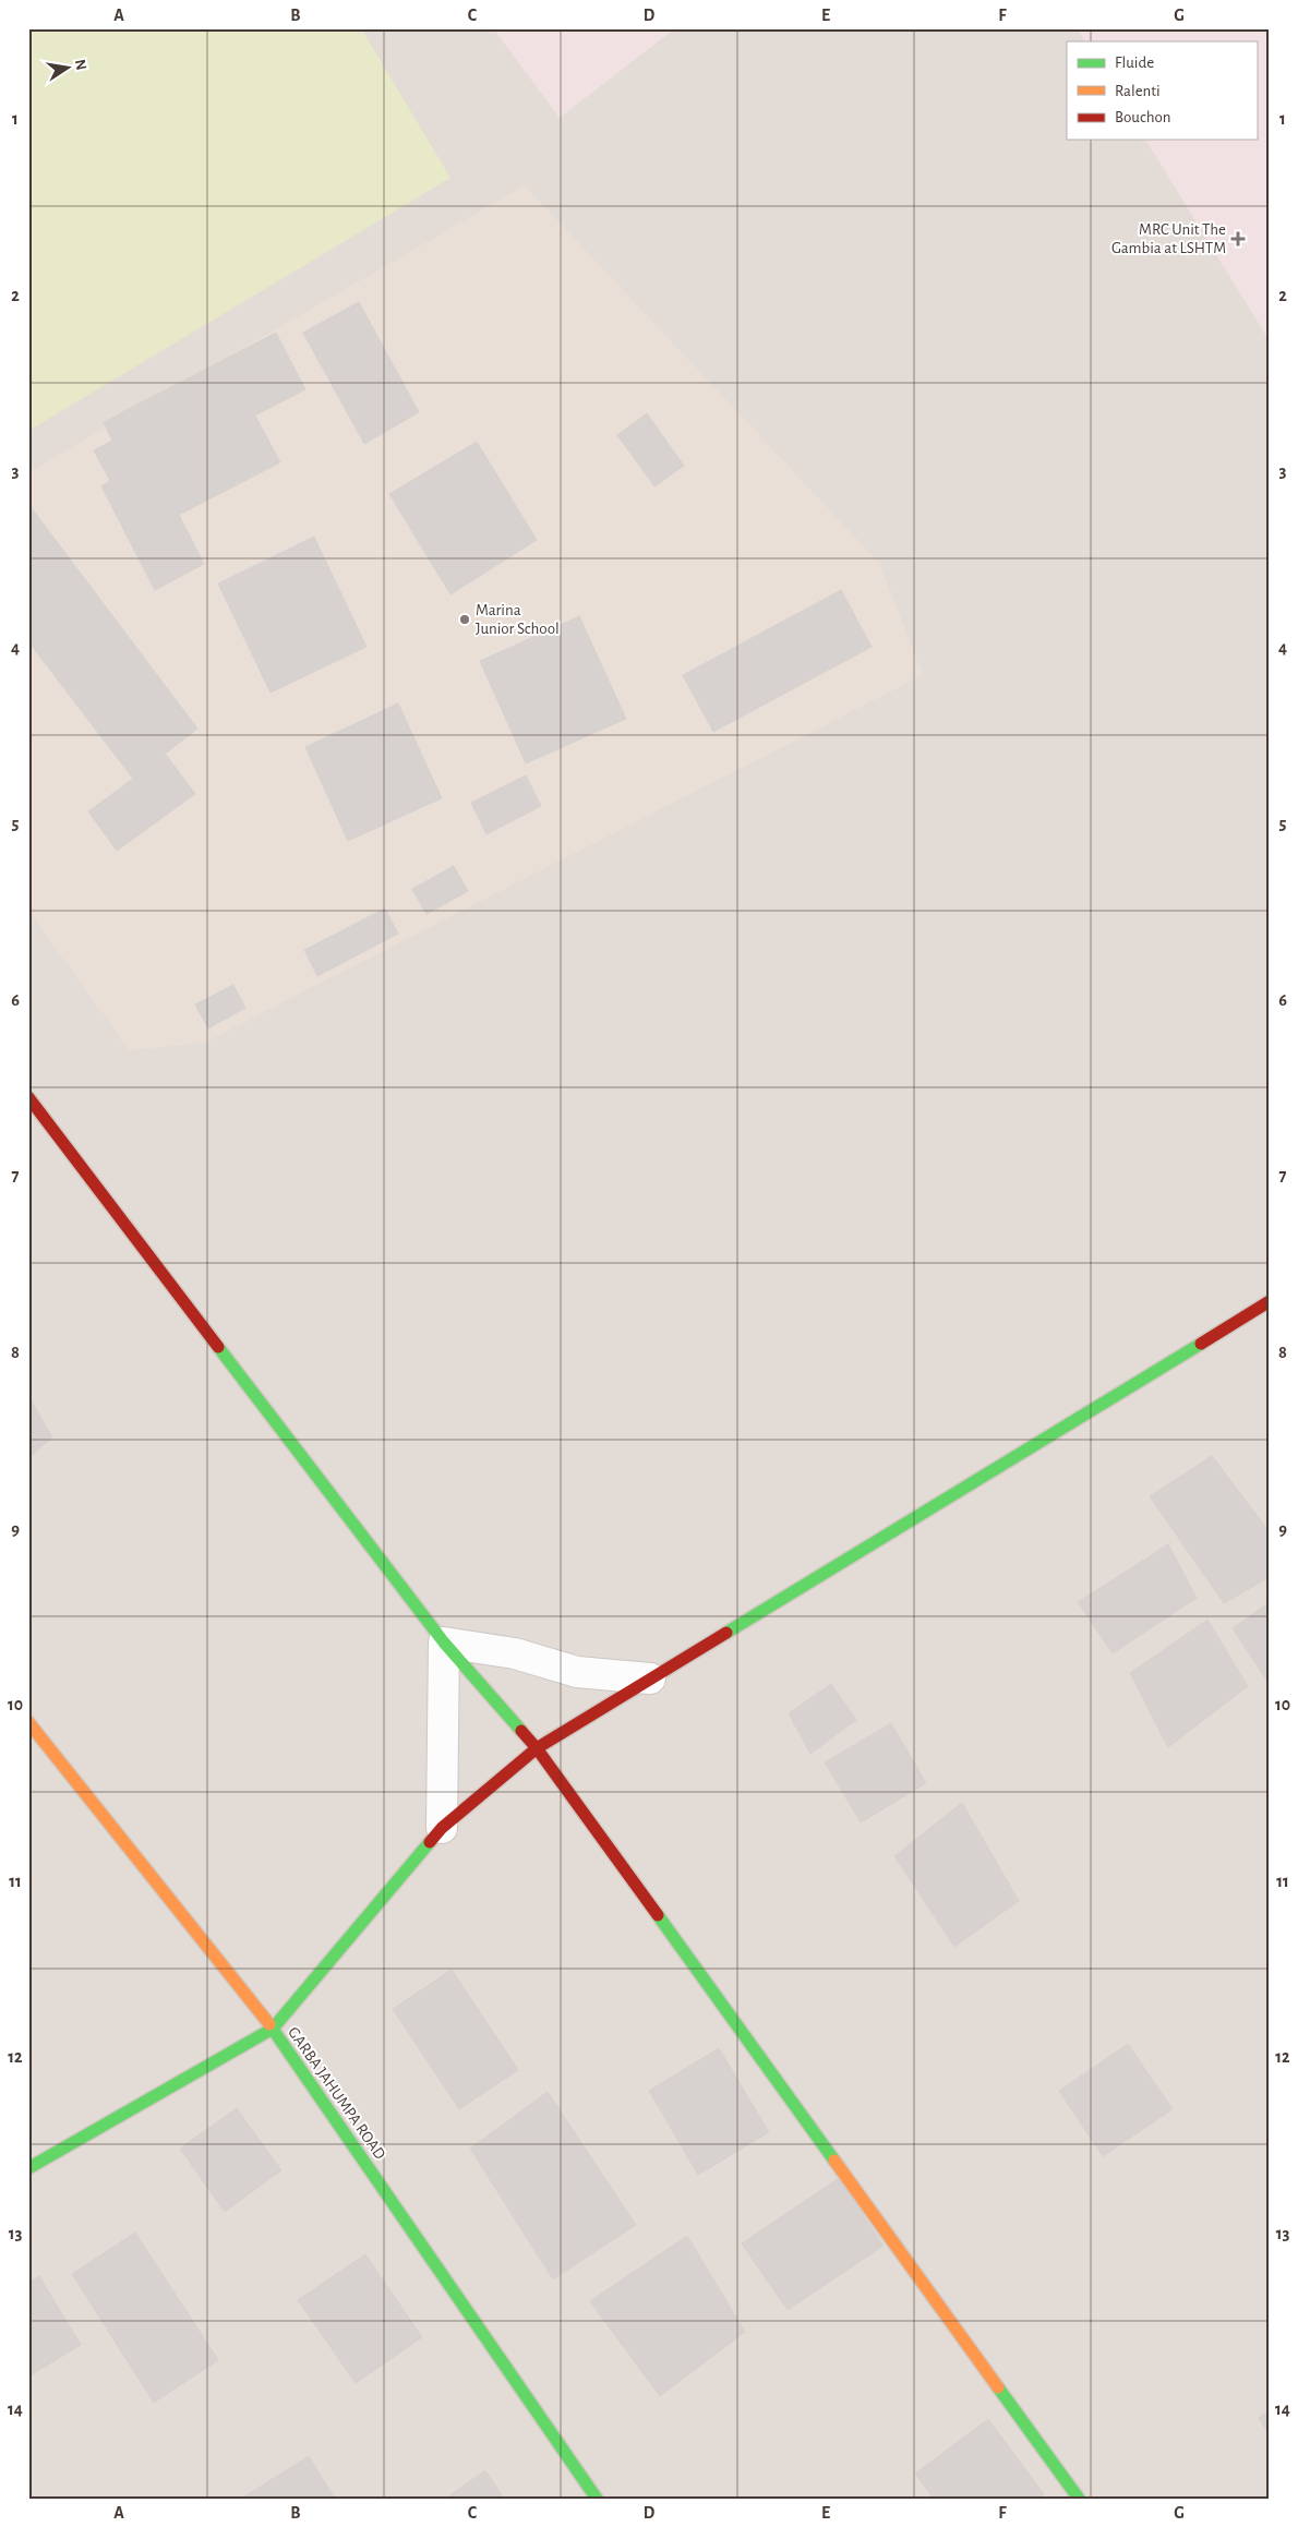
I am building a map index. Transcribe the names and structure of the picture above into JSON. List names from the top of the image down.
{
  "streets": {
    "street": ["GARBA JAHUMPA ROAD"]
  },
  "places": {
    "health": ["MRC Unit The Gambia at LSHTM"],
    "other": ["Marina Junior School"]
  },
  "legend": ["Fluide", "Ralenti", "Bouchon"],
  "north": "right",
  "grid": {
    "columns": [
      "A",
      "B",
      "C",
      "D",
      "E",
      "F",
      "G"
    ],
    "rows": [
      "1",
      "2",
      "3",
      "4",
      "5",
      "6",
      "7",
      "8",
      "9",
      "10",
      "11",
      "12",
      "13",
      "14"
    ]
  }
}
